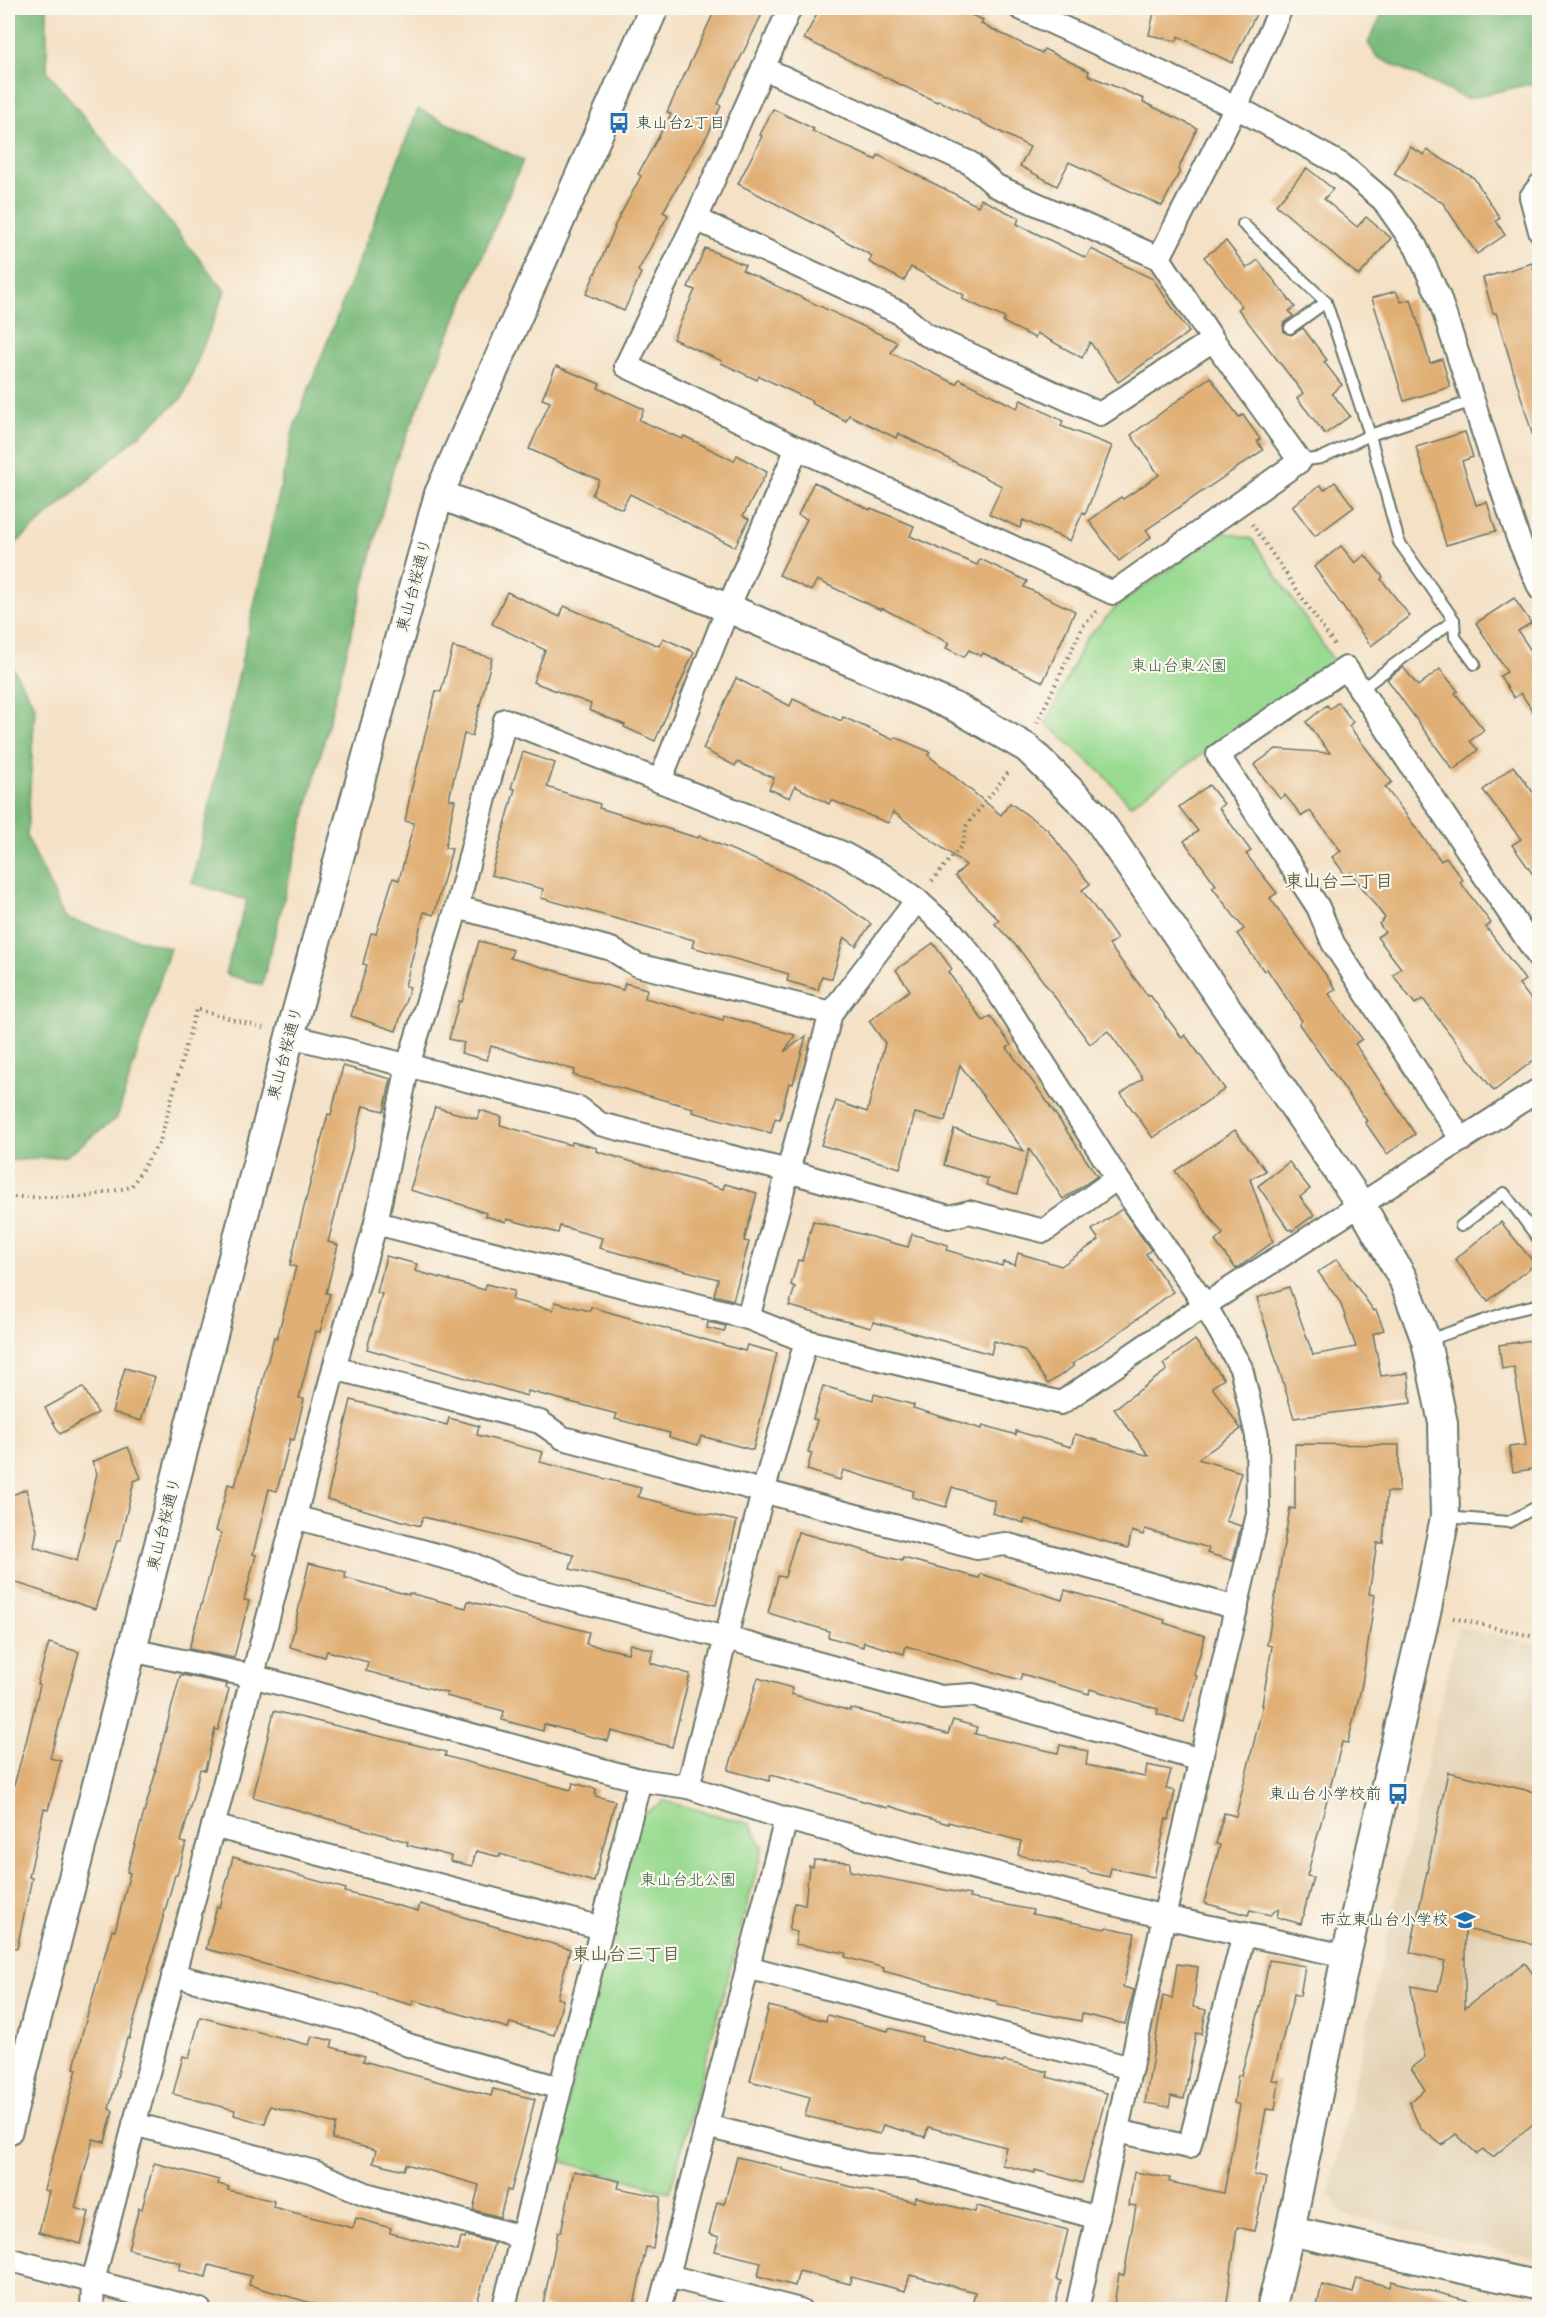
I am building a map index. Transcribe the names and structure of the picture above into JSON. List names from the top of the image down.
{
  "streets": {
    "street": ["東山台桜通り"]
  },
  "districts": ["東山台二丁目", "東山台三丁目"],
  "parks": ["東山台東公園", "東山台北公園"],
  "places": {
    "bus stop": ["東山台2丁目", "東山台小学校前"],
    "school or university": ["市立東山台小学校"]
  }
}
